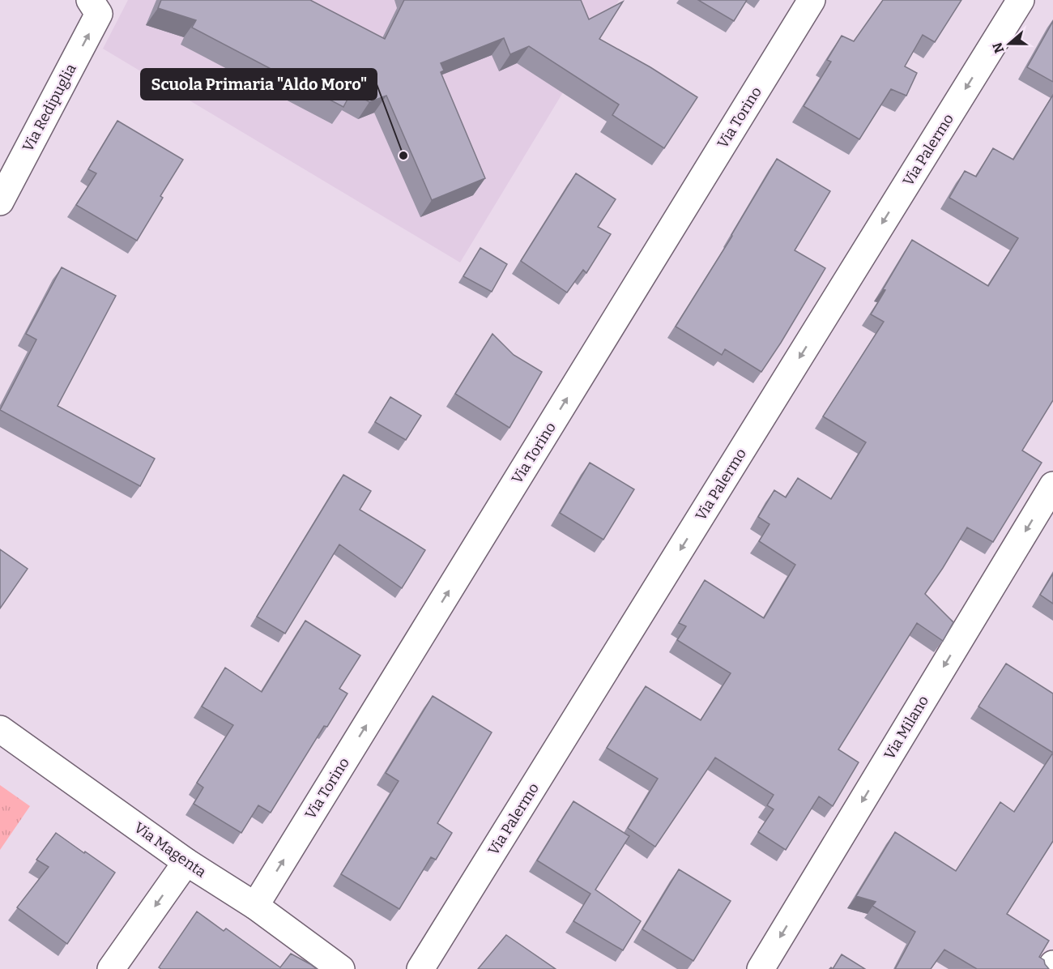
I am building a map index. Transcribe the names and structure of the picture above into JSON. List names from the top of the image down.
{
  "streets": {
    "street": [
      "Via Redipuglia",
      "Via Torino",
      "Via Palermo",
      "Via Milano",
      "Via Magenta"
    ]
  },
  "crossings": [
    ["Via Torino", "Via Magenta"]
  ],
  "one_way": [
    "Via Redipuglia",
    "Via Torino",
    "Via Palermo",
    "Via Milano"
  ],
  "places": ["Scuola Primaria \"Aldo Moro\""],
  "north": "left"
}
